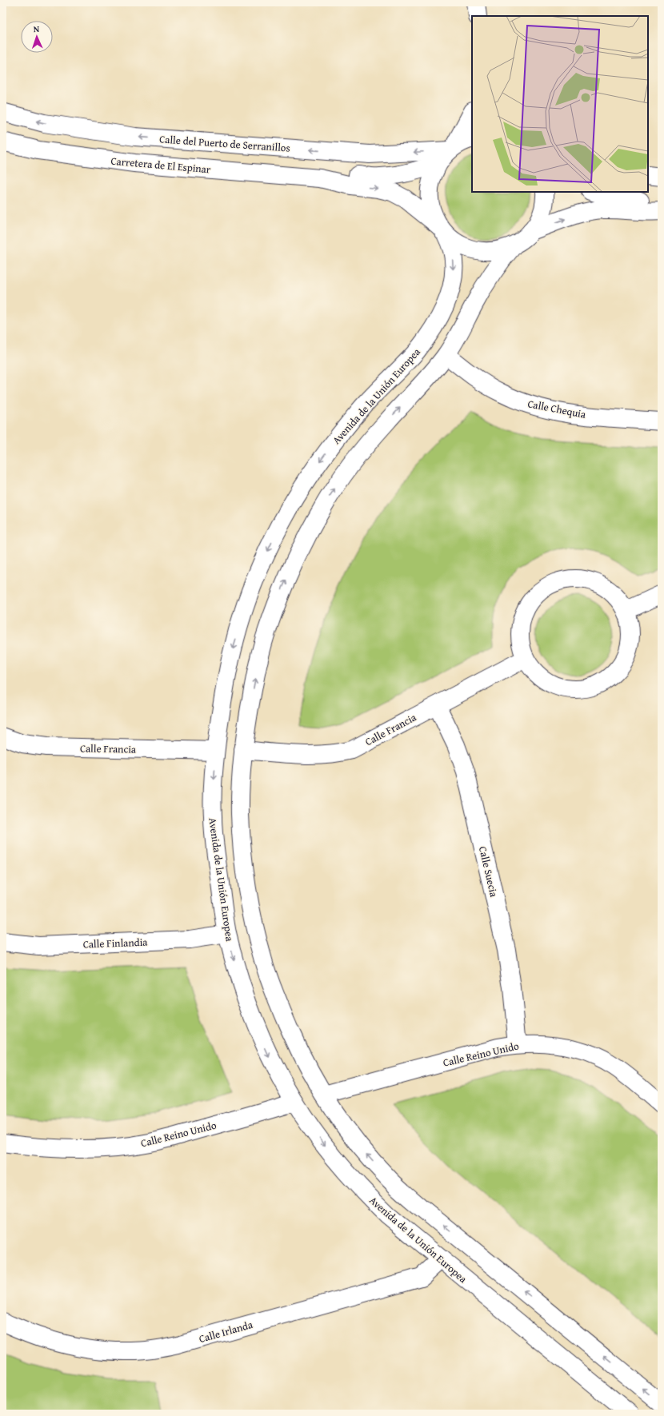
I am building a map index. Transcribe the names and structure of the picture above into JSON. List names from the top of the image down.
{
  "streets": {
    "street": [
      "Calle del Puerto de Serranillos",
      "Carretera de El Espinar",
      "Avenida de la Unión Europea",
      "Calle Chequia",
      "Calle Francia",
      "Calle Suecia",
      "Calle Finlandia",
      "Calle Reino Unido",
      "Calle Irlanda"
    ]
  },
  "crossings": [
    ["Carretera de El Espinar", "Avenida de la Unión Europea"],
    ["Avenida de la Unión Europea", "Calle Francia"],
    ["Avenida de la Unión Europea", "Calle Finlandia"],
    ["Avenida de la Unión Europea", "Calle Reino Unido"],
    ["Avenida de la Unión Europea", "Calle Irlanda"],
    ["Calle Francia", "Calle Suecia"],
    ["Calle Suecia", "Calle Reino Unido"]
  ],
  "one_way": ["Calle del Puerto de Serranillos"],
  "north": "top"
}
